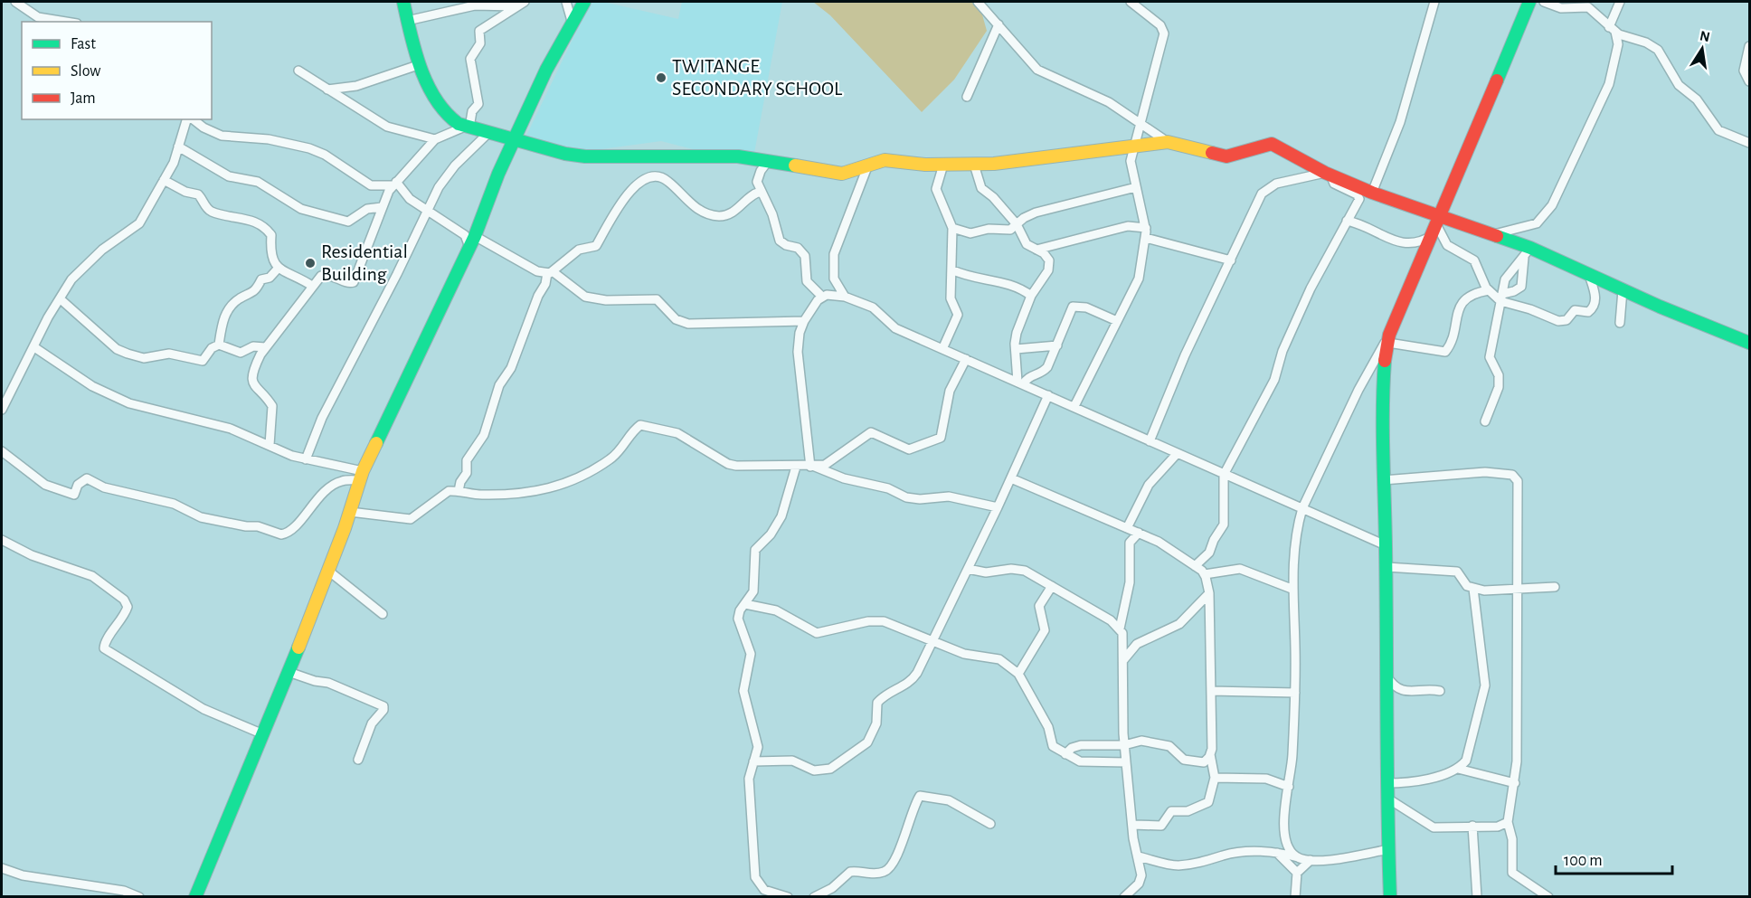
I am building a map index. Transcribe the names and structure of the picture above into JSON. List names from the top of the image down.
{
  "places": ["TWITANGE SECONDARY SCHOOL", "Residential Building"],
  "legend": ["Fast", "Slow", "Jam"],
  "scale_bar": "100 m",
  "north": "top"
}
